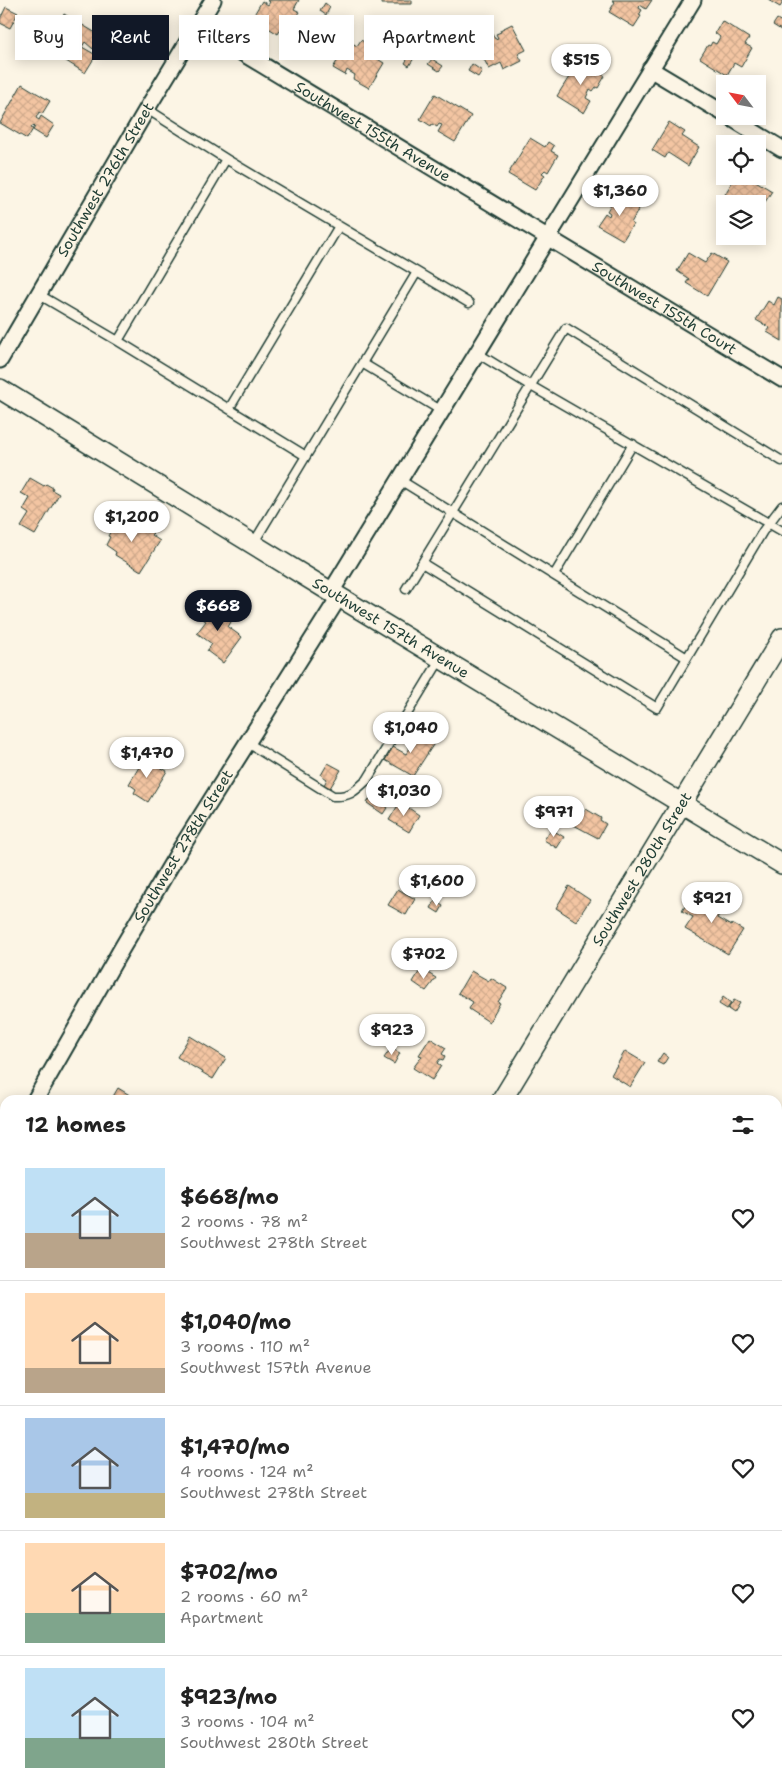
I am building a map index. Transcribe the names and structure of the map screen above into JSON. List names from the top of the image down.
{
  "streets": {
    "street": [
      "Southwest 155th Avenue",
      "Southwest 276th Street",
      "Southwest 155th Court",
      "Southwest 157th Avenue",
      "Southwest 278th Street",
      "Southwest 280th Street"
    ]
  },
  "crossings": [
    ["Southwest 155th Avenue", "Southwest 155th Court"],
    ["Southwest 155th Avenue", "Southwest 278th Street"],
    ["Southwest 155th Court", "Southwest 278th Street"],
    ["Southwest 157th Avenue", "Southwest 278th Street"],
    ["Southwest 157th Avenue", "Southwest 280th Street"]
  ],
  "north": "top left",
  "page": {
    "chip": [
      "Buy",
      "Rent",
      "Filters",
      "New",
      "Apartment"
    ],
    "price": [
      "$515",
      "$1,360",
      "$1,200",
      "$668",
      "$1,040",
      "$1,470",
      "$1,030",
      "$971",
      "$1,600",
      "$921",
      "$702",
      "$923"
    ],
    "heading": "12 homes",
    "list": [
      {
        "name": "$668/mo",
        "note": "2 rooms · 78 m² · Southwest 278th Street"
      },
      {
        "name": "$1,040/mo",
        "note": "3 rooms · 110 m² · Southwest 157th Avenue"
      },
      {
        "name": "$1,470/mo",
        "note": "4 rooms · 124 m² · Southwest 278th Street"
      },
      {
        "name": "$702/mo",
        "note": "2 rooms · 60 m² · Apartment"
      },
      {
        "name": "$923/mo",
        "note": "3 rooms · 104 m² · Southwest 280th Street"
      }
    ]
  }
}
